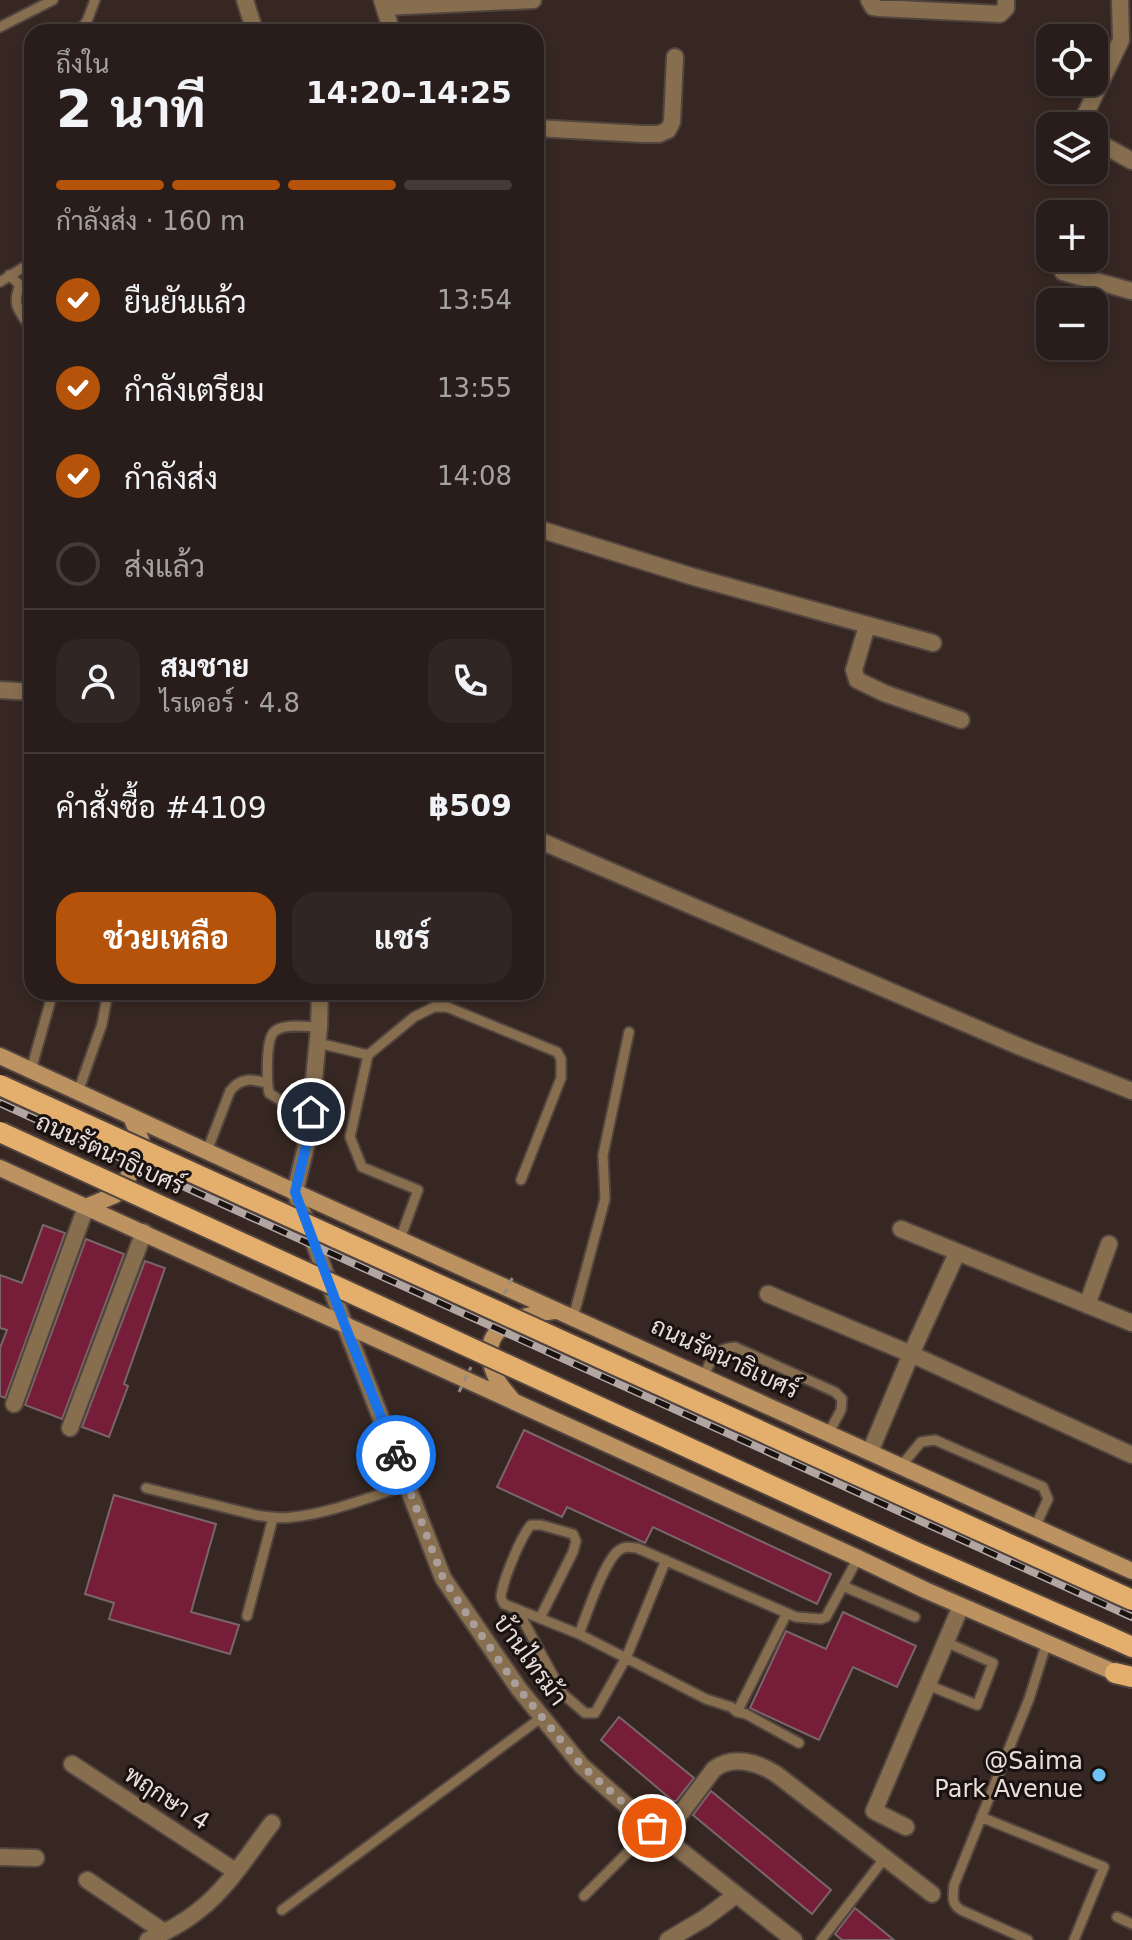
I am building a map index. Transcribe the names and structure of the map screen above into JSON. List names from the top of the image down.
{
  "streets": {
    "main road": ["ถนนรัตนาธิเบศร์"],
    "street": ["บ้านไทรม้า", "พฤกษา 4"]
  },
  "places": ["@Saima Park Avenue"],
  "page": {
    "map_buttons": ["+", "−"],
    "heading": ["2 นาที", "ถึงใน", "14:20–14:25"],
    "panel": [
      "สมชาย",
      "ไรเดอร์ · 4.8",
      "คำสั่งซื้อ #4109",
      "฿509"
    ],
    "bar": "กำลังส่ง · 160 m",
    "list": [
      ["ยืนยันแล้ว", "13:54"],
      ["กำลังเตรียม", "13:55"],
      ["กำลังส่ง", "14:08"],
      "ส่งแล้ว"
    ],
    "buttons": ["ช่วยเหลือ", "แชร์"]
  }
}
